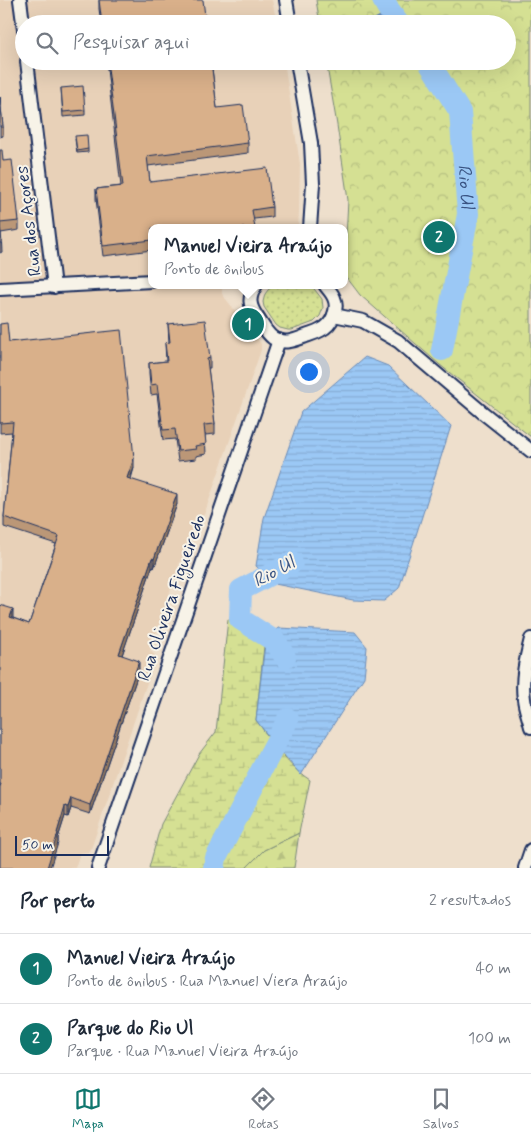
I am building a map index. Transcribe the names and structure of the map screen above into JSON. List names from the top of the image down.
{
  "streets": {
    "street": ["Rua dos Açores", "Rua Oliveira Figueiredo"]
  },
  "water": ["Rio Ul"],
  "scale_bar": "50 m",
  "page": {
    "search": "Pesquisar aqui",
    "pins": ["2", "1"],
    "popup": ["Manuel Vieira Araújo", "Ponto de ônibus"],
    "scale": "50 m",
    "heading": ["Por perto", "2 resultados"],
    "list": [
      {
        "mark": "1",
        "name": "Manuel Vieira Araújo",
        "note": "Ponto de ônibus · Rua Manuel Viera Araújo",
        "value": "40 m"
      },
      {
        "mark": "2",
        "name": "Parque do Rio Ul",
        "note": "Parque · Rua Manuel Vieira Araújo",
        "value": "100 m"
      }
    ],
    "nav": ["Mapa", "Rotas", "Salvos"]
  }
}
